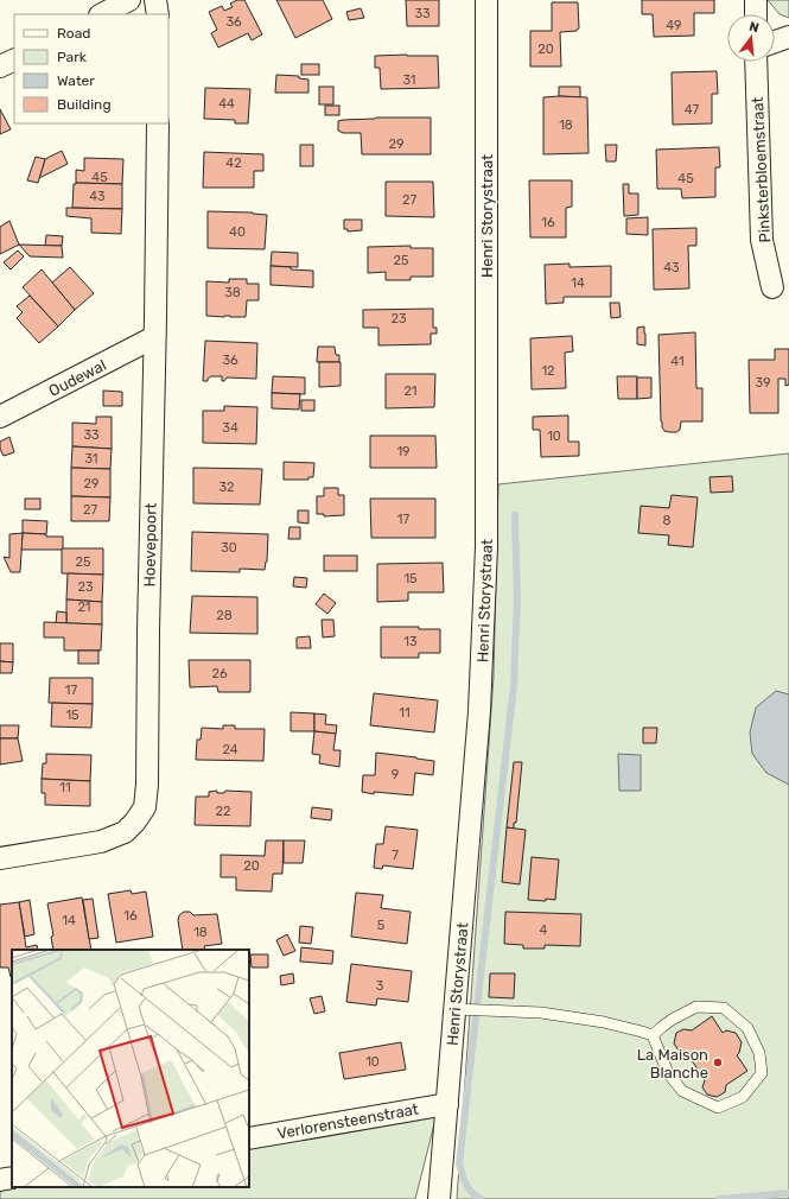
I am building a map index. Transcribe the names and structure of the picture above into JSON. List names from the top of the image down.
{
  "streets": {
    "street": [
      "Pinksterbloemstraat",
      "Henri Storystraat",
      "Oudewal",
      "Hoevepoort",
      "Verlorensteenstraat"
    ]
  },
  "crossings": [
    ["Henri Storystraat", "Verlorensteenstraat"],
    ["Oudewal", "Hoevepoort"]
  ],
  "places": ["La Maison Blanche"],
  "house_numbers": [
    "33",
    "36",
    "49",
    "20",
    "31",
    "44",
    "47",
    "18",
    "29",
    "42",
    "45",
    "45",
    "43",
    "27",
    "16",
    "40",
    "25",
    "43",
    "14",
    "38",
    "23",
    "36",
    "41",
    "12",
    "39",
    "21",
    "34",
    "33",
    "10",
    "19",
    "31",
    "29",
    "32",
    "27",
    "17",
    "8",
    "30",
    "25",
    "15",
    "23",
    "21",
    "28",
    "13",
    "26",
    "17",
    "11",
    "15",
    "24",
    "9",
    "11",
    "22",
    "7",
    "20",
    "16",
    "14",
    "5",
    "4",
    "18",
    "3",
    "10"
  ],
  "legend": [
    "Road",
    "Park",
    "Water",
    "Building"
  ],
  "north": "top"
}
